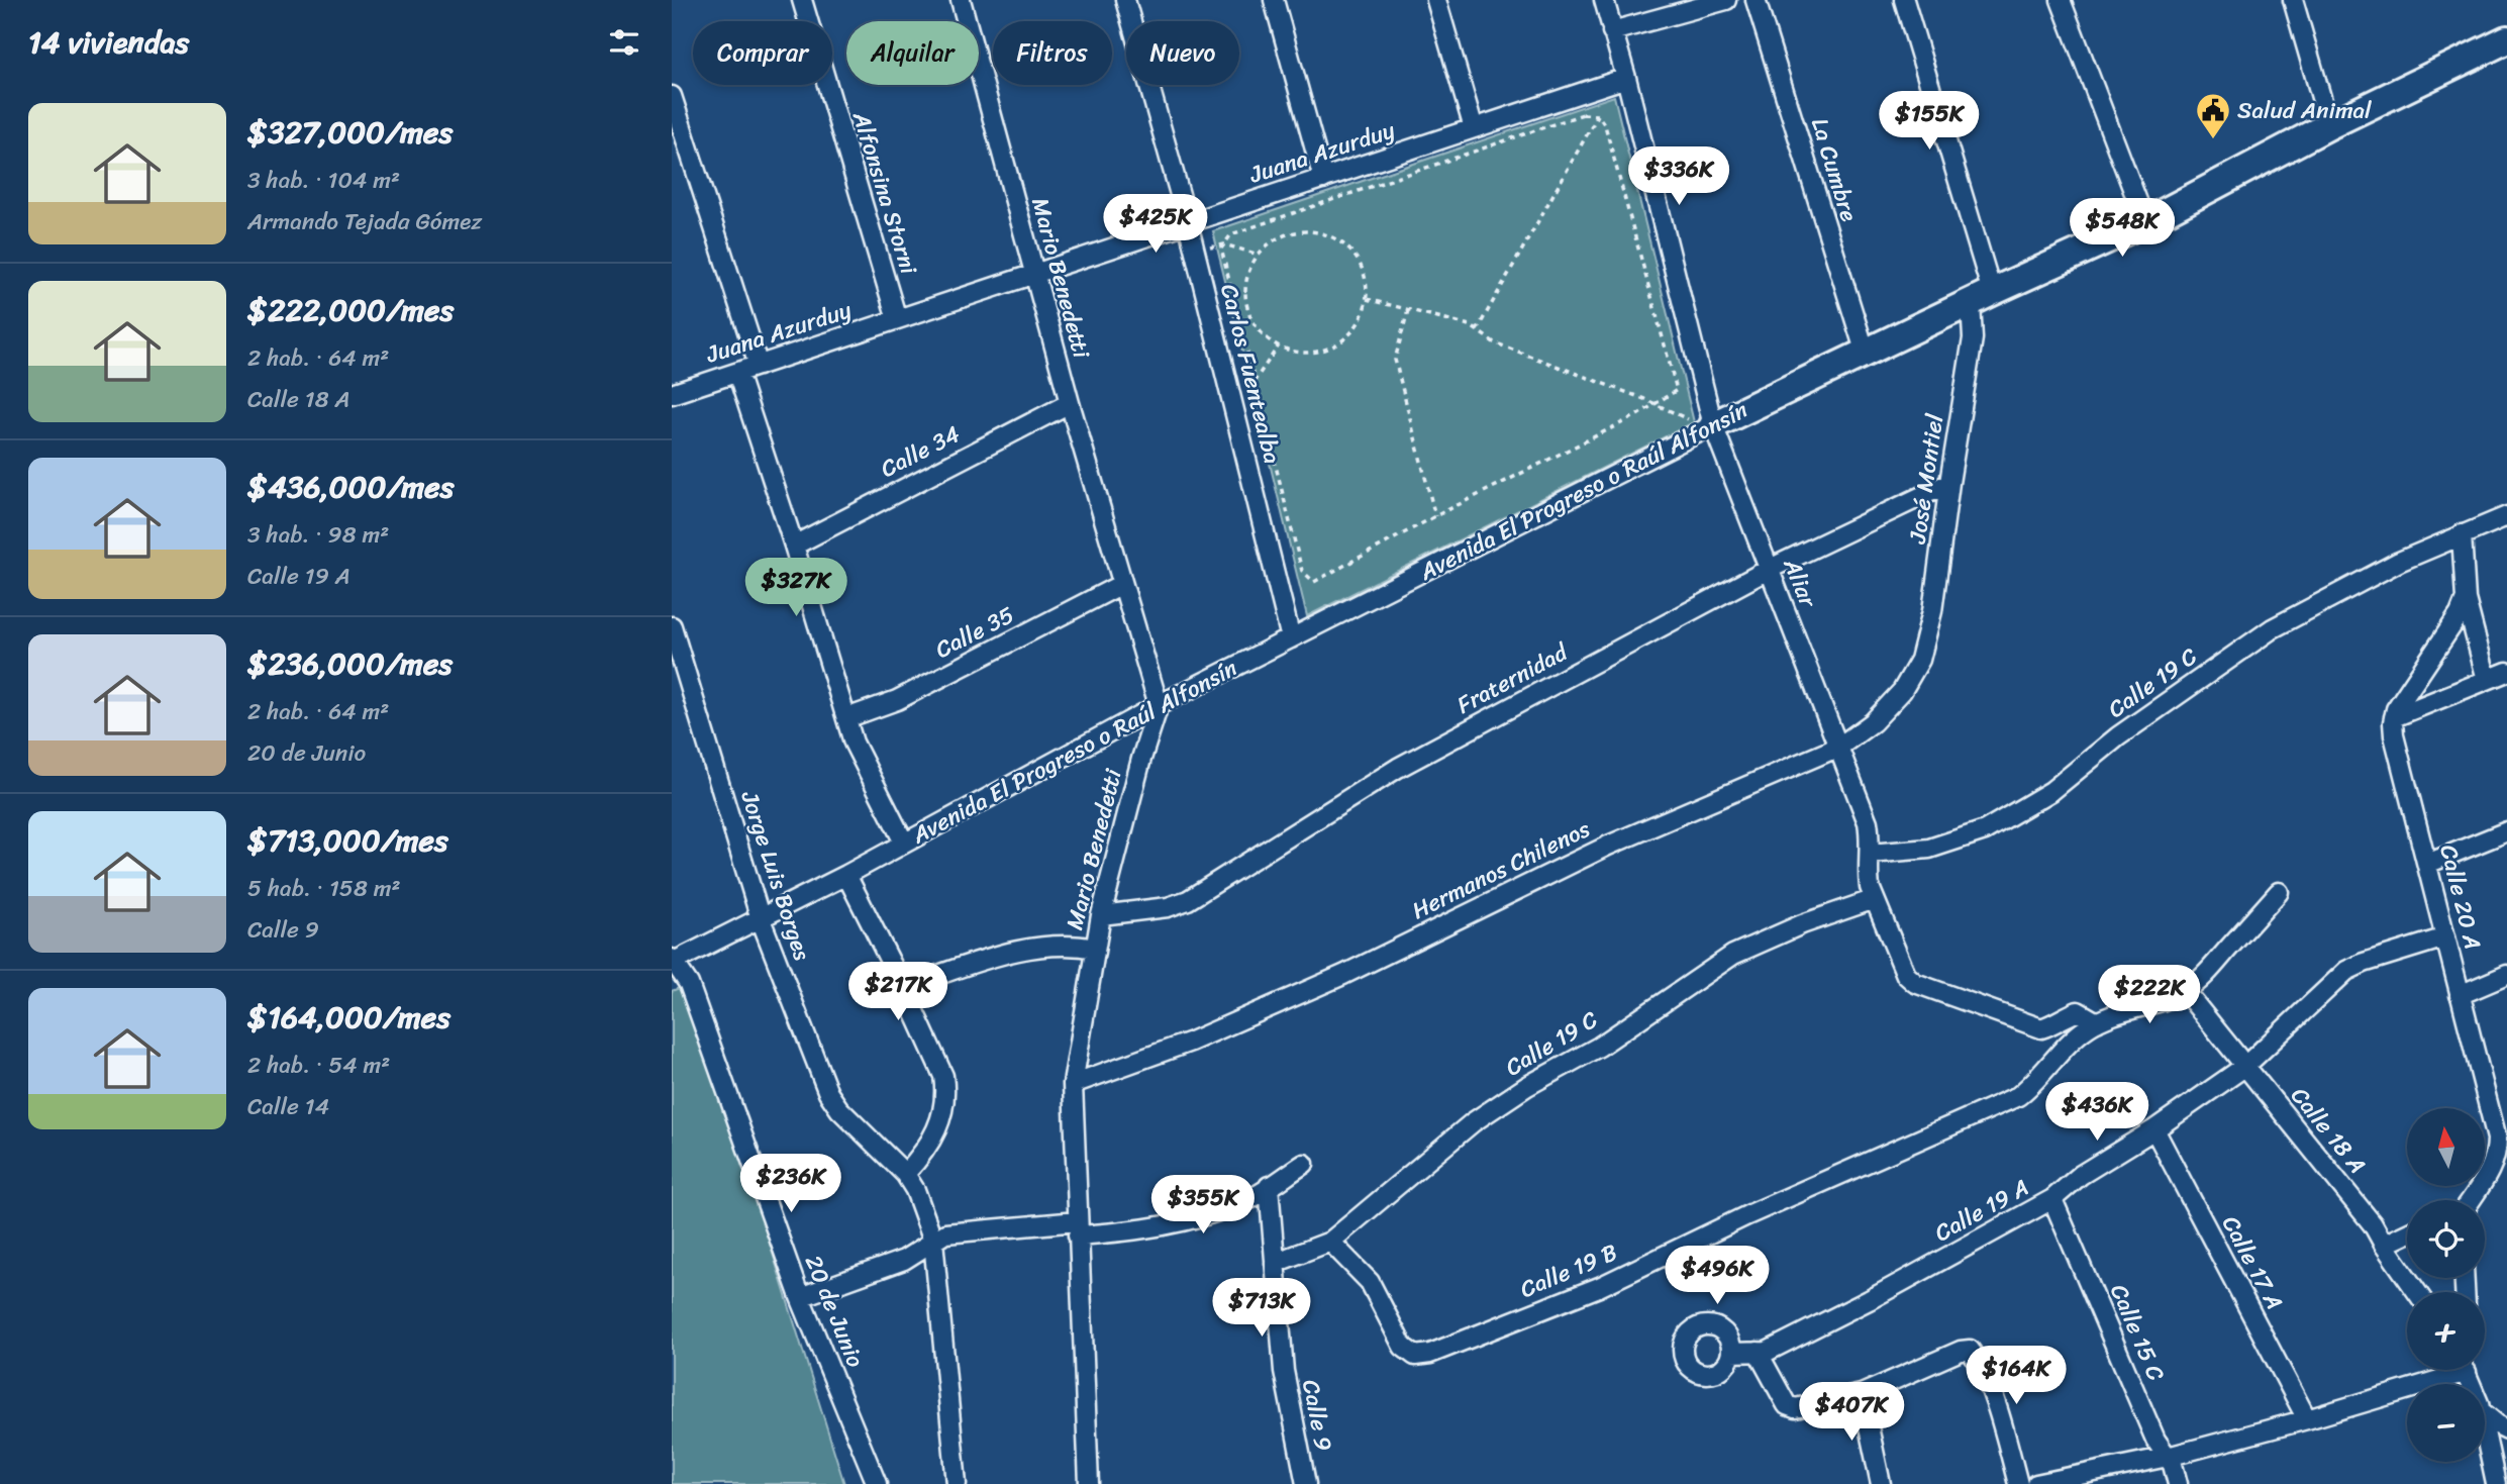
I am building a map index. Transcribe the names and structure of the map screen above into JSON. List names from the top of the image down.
{
  "streets": {
    "street": [
      "Juana Azurduy",
      "La Cumbre",
      "Alfonsina Storni",
      "Mario Benedetti",
      "Carlos Fuentealba",
      "Calle 34",
      "José Montiel",
      "Avenida El Progreso o Raúl Alfonsín",
      "Aliar",
      "Calle 35",
      "Fraternidad",
      "Calle 19 C",
      "Hermanos Chilenos",
      "Jorge Luis Borges",
      "Calle 20 A",
      "Calle 18 A",
      "Calle 19 A",
      "Calle 17 A",
      "Calle 19 B",
      "20 de Junio",
      "Calle 15 C",
      "Calle 9"
    ]
  },
  "crossings": [
    ["Juana Azurduy", "Alfonsina Storni"],
    ["Juana Azurduy", "Mario Benedetti"],
    ["Juana Azurduy", "Carlos Fuentealba"],
    ["Juana Azurduy", "Aliar"],
    ["La Cumbre", "Avenida El Progreso o Raúl Alfonsín"],
    ["Mario Benedetti", "Calle 34"],
    ["Mario Benedetti", "Avenida El Progreso o Raúl Alfonsín"],
    ["Mario Benedetti", "Calle 35"],
    ["Mario Benedetti", "Fraternidad"],
    ["Mario Benedetti", "Hermanos Chilenos"],
    ["Carlos Fuentealba", "Avenida El Progreso o Raúl Alfonsín"],
    ["José Montiel", "Avenida El Progreso o Raúl Alfonsín"],
    ["José Montiel", "Fraternidad"],
    ["José Montiel", "Hermanos Chilenos"],
    ["Avenida El Progreso o Raúl Alfonsín", "Aliar"],
    ["Avenida El Progreso o Raúl Alfonsín", "Jorge Luis Borges"],
    ["Avenida El Progreso o Raúl Alfonsín", "20 de Junio"],
    ["Aliar", "Fraternidad"],
    ["Aliar", "Calle 19 C"],
    ["Aliar", "Hermanos Chilenos"],
    ["Aliar", "Calle 19 B"],
    ["Calle 19 C", "Calle 19 B"],
    ["Calle 19 C", "Calle 9"],
    ["Calle 20 A", "Calle 19 A"],
    ["Calle 18 A", "Calle 19 A"],
    ["Calle 19 A", "Calle 17 A"],
    ["Calle 19 A", "Calle 15 C"]
  ],
  "places": {
    "public building": ["Salud Animal"]
  },
  "north": "top",
  "page": {
    "heading": "14 viviendas",
    "chip": [
      "Comprar",
      "Alquilar",
      "Filtros",
      "Nuevo"
    ],
    "list": [
      {
        "name": "$327,000/mes",
        "note": "3 hab. · 104 m² · Armando Tejada Gómez"
      },
      {
        "name": "$222,000/mes",
        "note": "2 hab. · 64 m² · Calle 18 A"
      },
      {
        "name": "$436,000/mes",
        "note": "3 hab. · 98 m² · Calle 19 A"
      },
      {
        "name": "$236,000/mes",
        "note": "2 hab. · 64 m² · 20 de Junio"
      },
      {
        "name": "$713,000/mes",
        "note": "5 hab. · 158 m² · Calle 9"
      },
      {
        "name": "$164,000/mes",
        "note": "2 hab. · 54 m² · Calle 14"
      }
    ],
    "price": [
      "$155K",
      "$336K",
      "$425K",
      "$548K",
      "$327K",
      "$217K",
      "$222K",
      "$436K",
      "$236K",
      "$355K",
      "$496K",
      "$713K",
      "$164K",
      "$407K"
    ],
    "map_buttons": ["+", "−"]
  }
}
